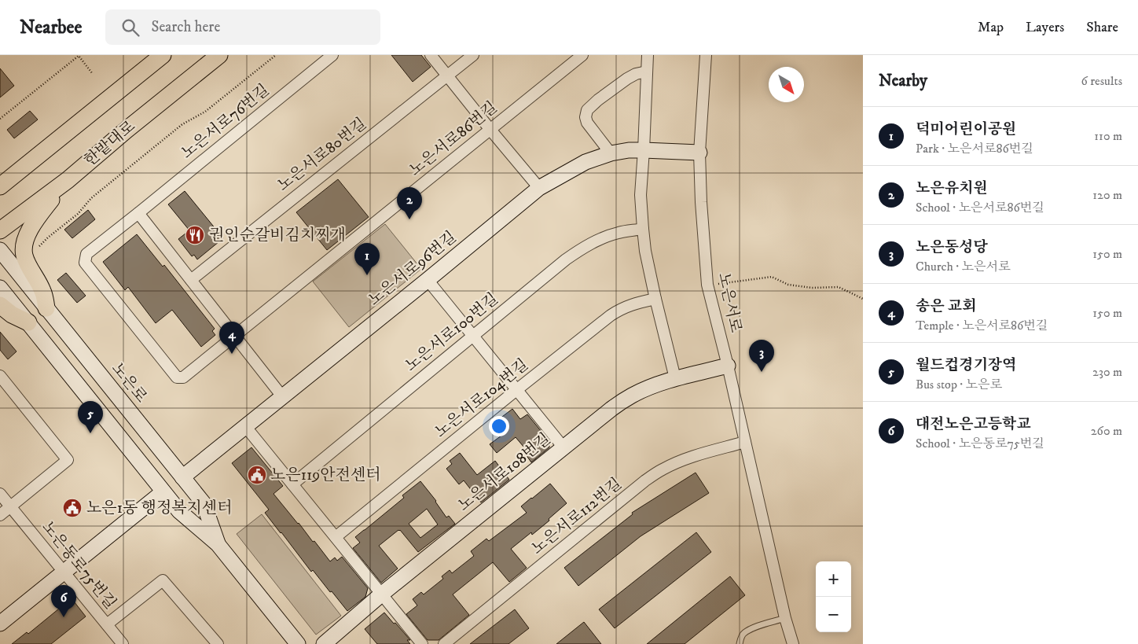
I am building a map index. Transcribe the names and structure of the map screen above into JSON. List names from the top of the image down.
{
  "streets": {
    "main road": ["한밭대로"],
    "street": [
      "노은서로76번길",
      "노은서로86번길",
      "노은서로80번길",
      "노은서로96번길",
      "노은서로",
      "노은서로100번길",
      "노은로",
      "노은서로104번길",
      "노은서로108번길",
      "노은서로112번길",
      "노은동로75번길"
    ]
  },
  "crossings": [
    ["노은서로76번길", "노은서로86번길"],
    ["노은서로96번길", "노은서로"],
    ["노은서로96번길", "노은로"],
    ["노은서로", "노은서로108번길"],
    ["노은서로", "노은서로112번길"]
  ],
  "places": {
    "restaurant": ["권인순갈비김치찌개"],
    "public building": ["노은119안전센터", "노은1동 행정복지센터"]
  },
  "north": "bottom right",
  "page": {
    "header": "Nearbee",
    "search": "Search here",
    "nav": ["Map", "Layers", "Share"],
    "heading": ["Nearby", "6 results"],
    "list": [
      {
        "mark": "1",
        "name": "덕미어린이공원",
        "note": "Park · 노은서로86번길",
        "value": "110 m"
      },
      {
        "mark": "2",
        "name": "노은유치원",
        "note": "School · 노은서로86번길",
        "value": "120 m"
      },
      {
        "mark": "3",
        "name": "노은동성당",
        "note": "Church · 노은서로",
        "value": "150 m"
      },
      {
        "mark": "4",
        "name": "송은 교회",
        "note": "Temple · 노은서로86번길",
        "value": "150 m"
      },
      {
        "mark": "5",
        "name": "월드컵경기장역",
        "note": "Bus stop · 노은로",
        "value": "230 m"
      },
      {
        "mark": "6",
        "name": "대전노은고등학교",
        "note": "School · 노은동로75번길",
        "value": "260 m"
      }
    ],
    "pins": [
      "2",
      "1",
      "4",
      "3",
      "5",
      "6"
    ],
    "map_buttons": ["+", "−"]
  }
}
